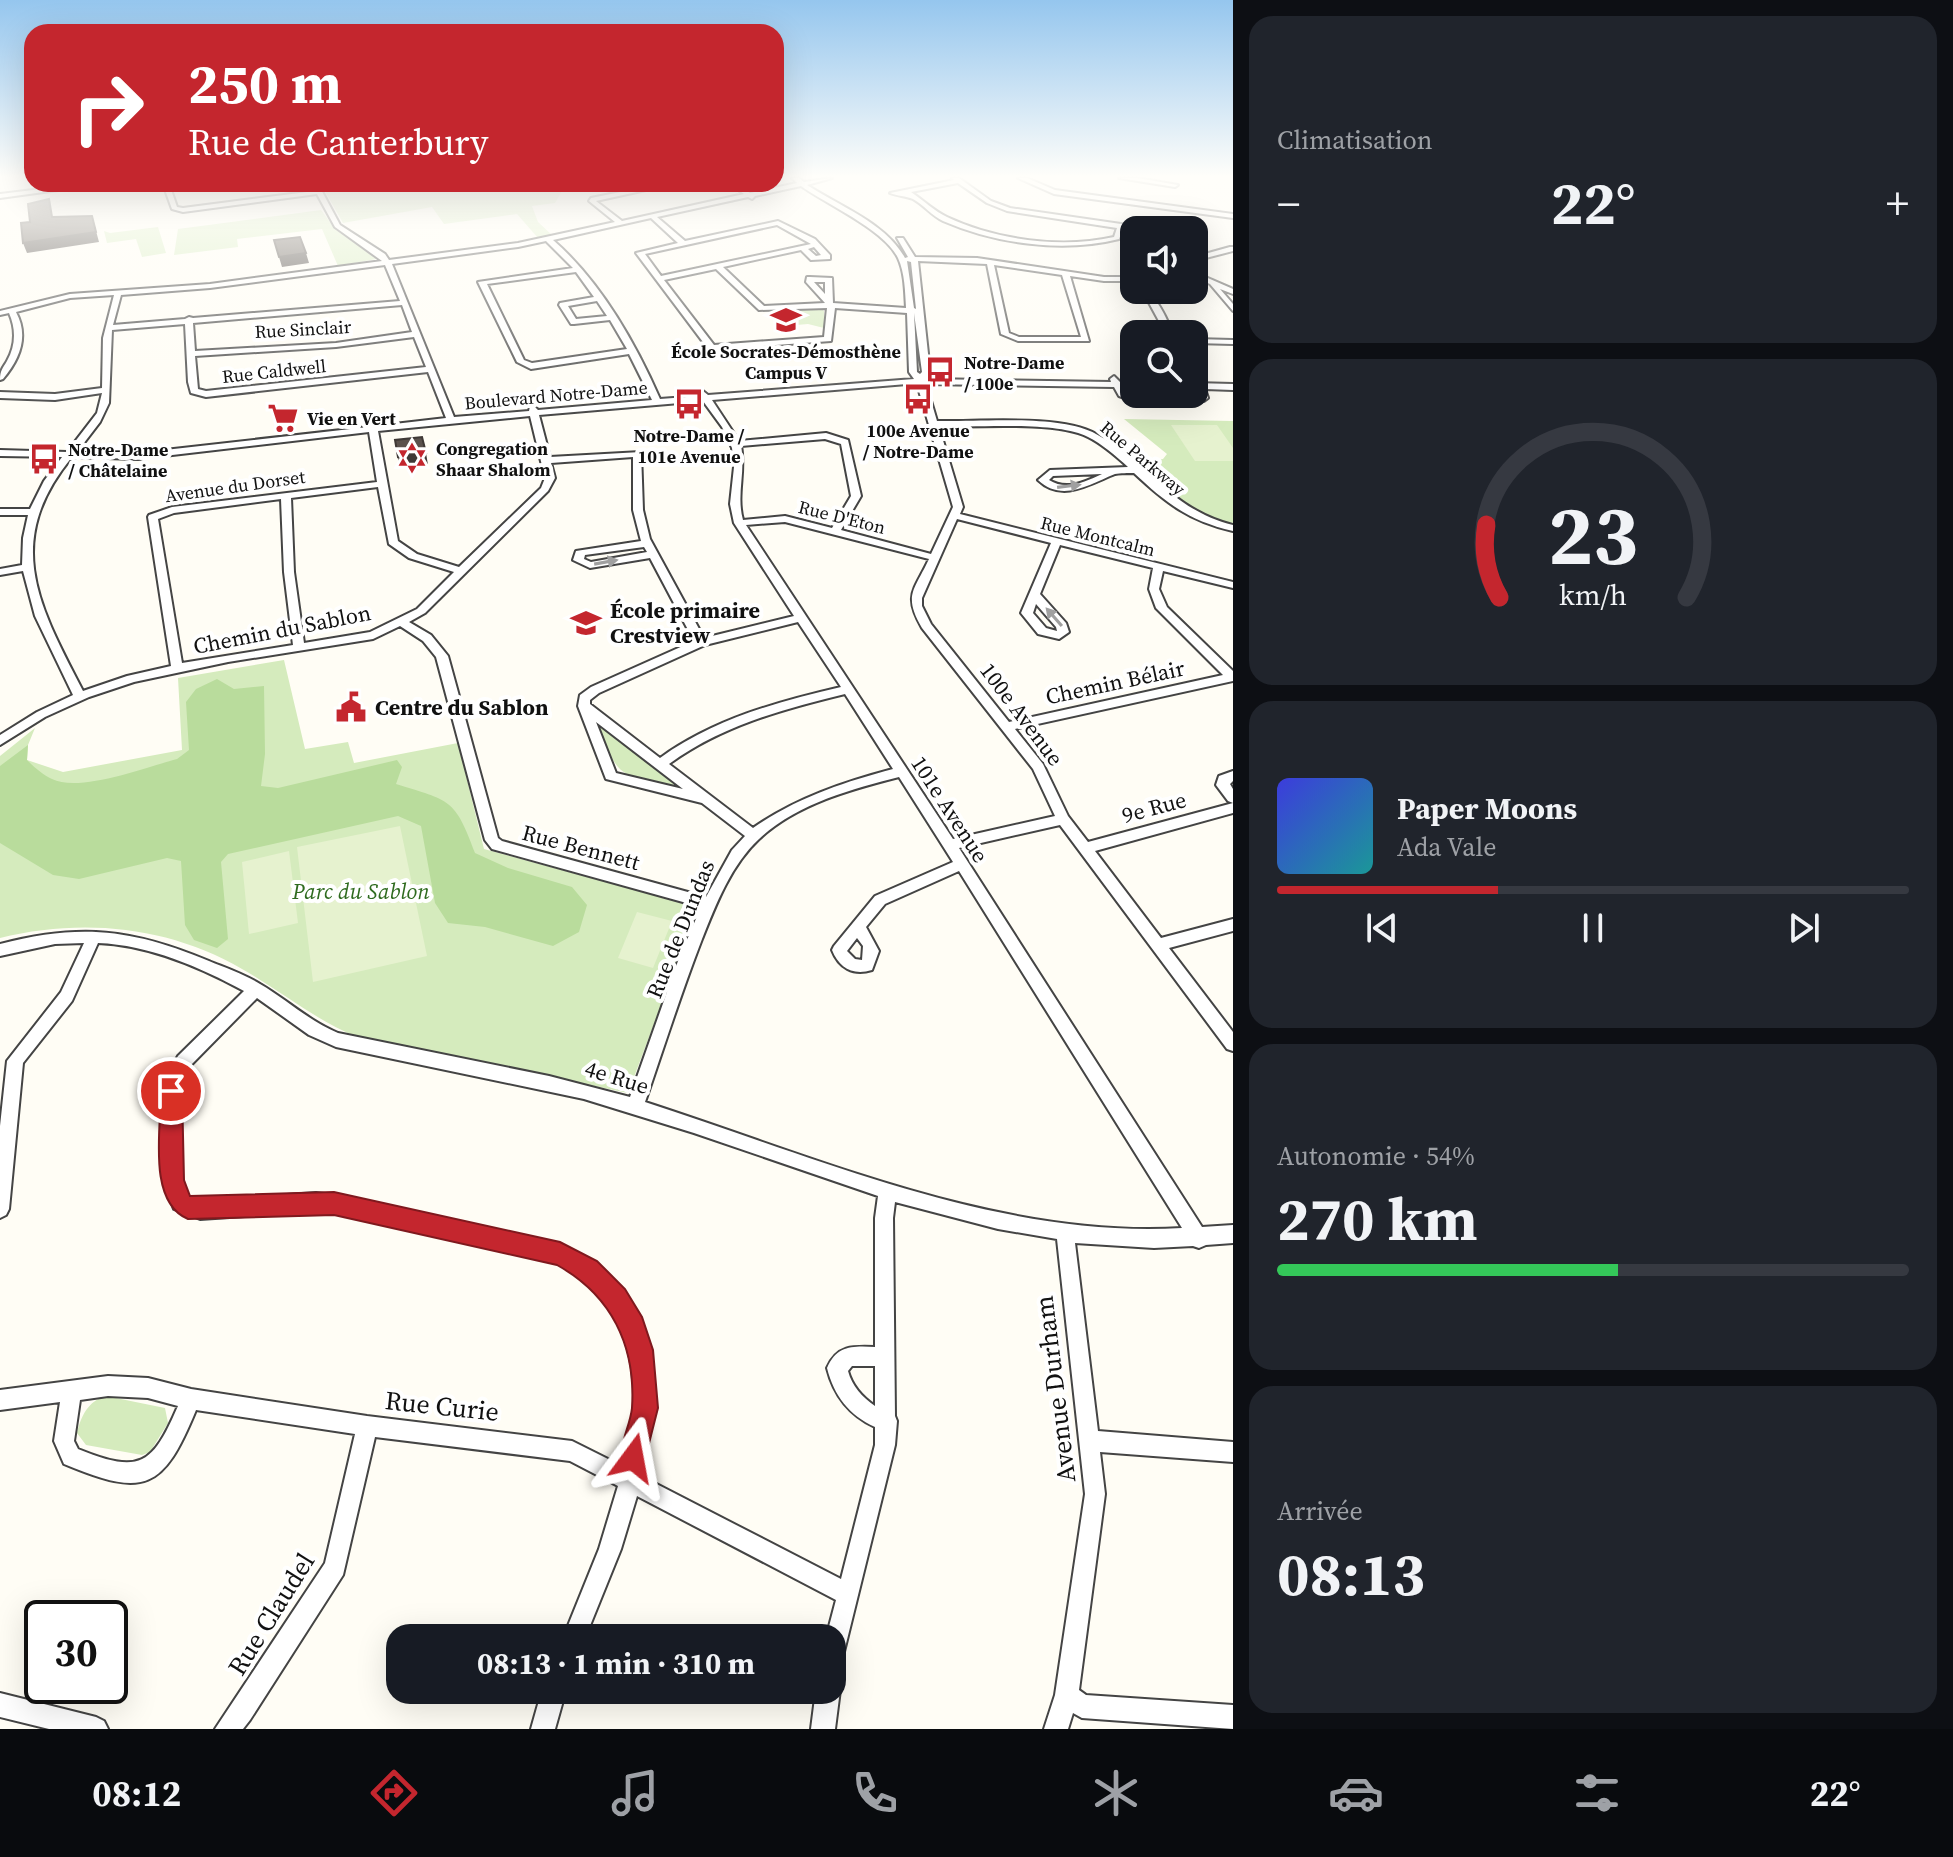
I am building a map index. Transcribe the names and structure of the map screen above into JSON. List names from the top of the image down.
{
  "streets": {
    "street": [
      "Rue Sinclair",
      "Rue Caldwell",
      "Boulevard Notre-Dame",
      "Rue Parkway",
      "Avenue du Dorset",
      "Rue D'Eton",
      "Rue Montcalm",
      "Chemin du Sablon",
      "Chemin Bélair",
      "100e Avenue",
      "9e Rue",
      "101e Avenue",
      "Rue Bennett",
      "Rue de Dundas",
      "4e Rue",
      "Avenue Durham",
      "Rue Curie",
      "Rue Claudel"
    ]
  },
  "crossings": [
    ["Rue Sinclair", "Rue Caldwell"],
    ["Boulevard Notre-Dame", "Chemin du Sablon"],
    ["Avenue du Dorset", "Chemin du Sablon"],
    ["Rue D'Eton", "100e Avenue"],
    ["Rue D'Eton", "101e Avenue"],
    ["Rue Montcalm", "100e Avenue"],
    ["Chemin du Sablon", "Rue Bennett"],
    ["Chemin Bélair", "100e Avenue"],
    ["100e Avenue", "9e Rue"],
    ["101e Avenue", "Rue de Dundas"],
    ["101e Avenue", "4e Rue"],
    ["Rue Bennett", "Rue de Dundas"],
    ["Rue de Dundas", "4e Rue"],
    ["4e Rue", "Avenue Durham"],
    ["Rue Curie", "Rue Claudel"]
  ],
  "parks": ["Parc du Sablon"],
  "places": {
    "school or university": ["École Socrates-Démosthène Campus V", "École primaire Crestview"],
    "bus stop": [
      "Notre-Dame / 100e",
      "100e Avenue / Notre-Dame",
      "Notre-Dame / 101e Avenue",
      "Notre-Dame / Châtelaine"
    ],
    "supermarket": ["Vie en Vert"],
    "synagogue": ["Congregation Shaar Shalom"],
    "public building": ["Centre du Sablon"]
  },
  "page": {
    "tile": [
      "Climatisation",
      ["Autonomie · 54%", "270 km"],
      ["Arrivée", "08:13"]
    ],
    "turn": ["250 m", "Rue de Canterbury"],
    "heat": ["−", "22°", "+"],
    "song": ["Paper Moons", "Ada Vale"],
    "limit": "30",
    "trip": "08:13 · 1 min · 310 m",
    "tabs": ["08:12", "22°"],
    "gauge": ["23", "km/h"]
  }
}
